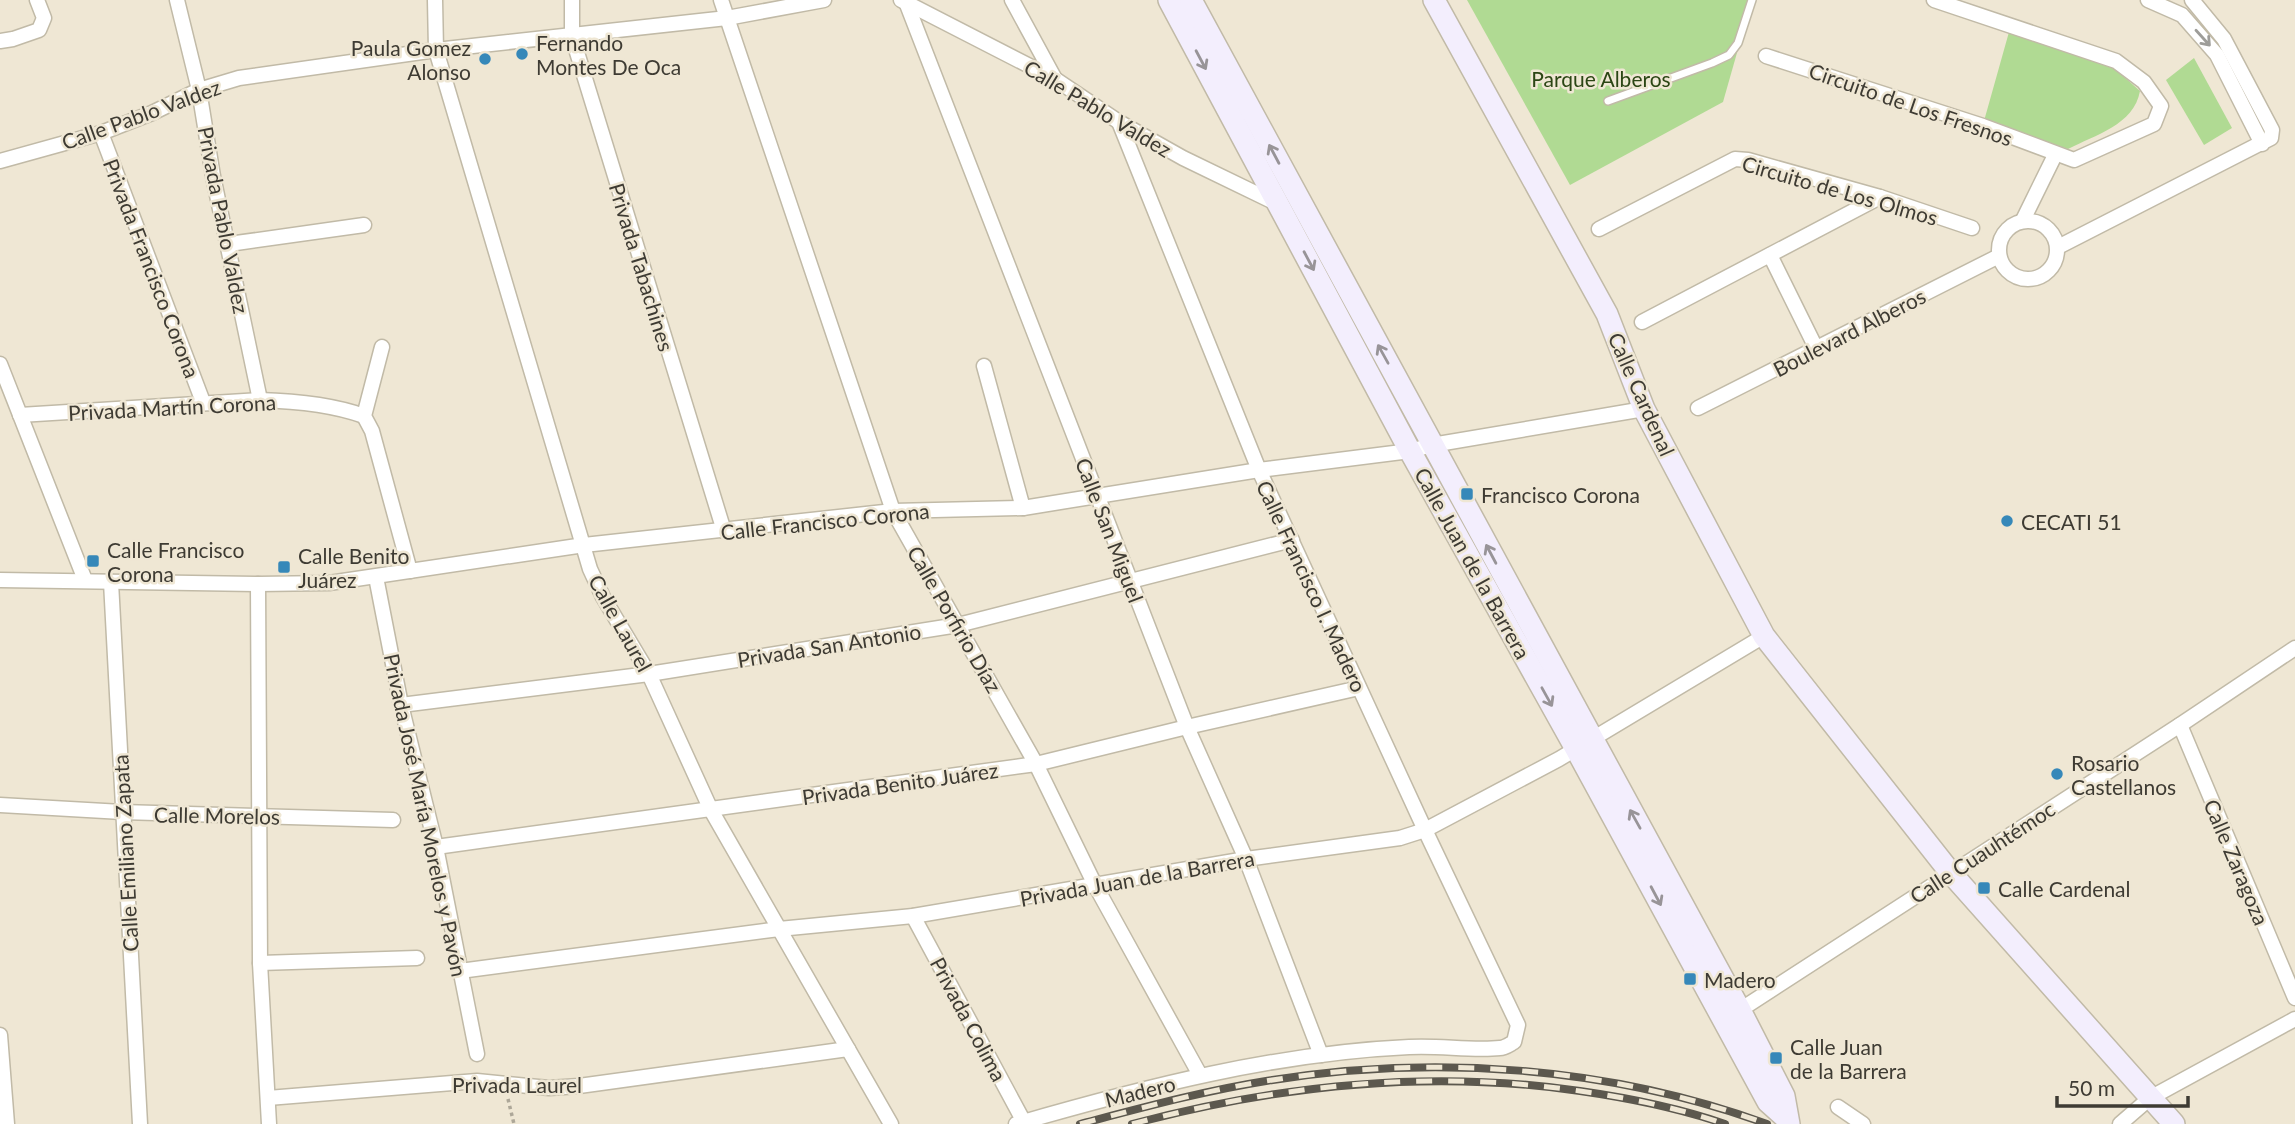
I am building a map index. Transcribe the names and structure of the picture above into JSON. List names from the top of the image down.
{
  "streets": {
    "main road": ["Calle Cardenal", "Calle Juan de la Barrera"],
    "street": [
      "Circuito de Los Fresnos",
      "Calle Pablo Valdez",
      "Circuito de Los Olmos",
      "Privada Pablo Valdez",
      "Privada Tabachines",
      "Privada Francisco Corona",
      "Boulevard Alberos",
      "Privada Martín Corona",
      "Calle Francisco Corona",
      "Calle San Miguel",
      "Calle Francisco I. Madero",
      "Calle Porfirio Díaz",
      "Calle Laurel",
      "Privada San Antonio",
      "Privada Benito Juárez",
      "Calle Morelos",
      "Privada José María Morelos y Pavón",
      "Calle Cuauhtémoc",
      "Calle Emiliano Zapata",
      "Calle Zaragoza",
      "Privada Juan de la Barrera",
      "Privada Colima",
      "Privada Laurel",
      "Madero"
    ]
  },
  "crossings": [
    ["Calle Pablo Valdez", "Privada Pablo Valdez"],
    ["Calle Pablo Valdez", "Privada Tabachines"],
    ["Calle Pablo Valdez", "Privada Francisco Corona"],
    ["Calle Pablo Valdez", "Calle San Miguel"],
    ["Calle Pablo Valdez", "Calle Juan de la Barrera"],
    ["Calle Pablo Valdez", "Calle Francisco I. Madero"],
    ["Calle Pablo Valdez", "Calle Porfirio Díaz"],
    ["Calle Pablo Valdez", "Calle Laurel"],
    ["Privada Pablo Valdez", "Privada Martín Corona"],
    ["Privada Tabachines", "Calle Francisco Corona"],
    ["Privada Francisco Corona", "Privada Martín Corona"],
    ["Calle Cardenal", "Calle Francisco Corona"],
    ["Calle Cardenal", "Calle Cuauhtémoc"],
    ["Calle Cardenal", "Privada Juan de la Barrera"],
    ["Calle Francisco Corona", "Calle San Miguel"],
    ["Calle Francisco Corona", "Calle Juan de la Barrera"],
    ["Calle Francisco Corona", "Calle Francisco I. Madero"],
    ["Calle Francisco Corona", "Calle Porfirio Díaz"],
    ["Calle Francisco Corona", "Calle Laurel"],
    ["Calle Francisco Corona", "Privada José María Morelos y Pavón"],
    ["Calle Francisco Corona", "Calle Emiliano Zapata"],
    ["Calle San Miguel", "Privada San Antonio"],
    ["Calle San Miguel", "Privada Benito Juárez"],
    ["Calle San Miguel", "Privada Juan de la Barrera"],
    ["Calle San Miguel", "Madero"],
    ["Calle Juan de la Barrera", "Calle Cuauhtémoc"],
    ["Calle Juan de la Barrera", "Privada Juan de la Barrera"],
    ["Calle Francisco I. Madero", "Privada San Antonio"],
    ["Calle Francisco I. Madero", "Privada Benito Juárez"],
    ["Calle Francisco I. Madero", "Privada Juan de la Barrera"],
    ["Calle Francisco I. Madero", "Madero"],
    ["Calle Porfirio Díaz", "Privada San Antonio"],
    ["Calle Porfirio Díaz", "Privada Benito Juárez"],
    ["Calle Porfirio Díaz", "Privada Juan de la Barrera"],
    ["Calle Porfirio Díaz", "Madero"],
    ["Calle Laurel", "Privada San Antonio"],
    ["Calle Laurel", "Privada Benito Juárez"],
    ["Calle Laurel", "Privada Juan de la Barrera"],
    ["Calle Laurel", "Privada Laurel"],
    ["Privada San Antonio", "Privada José María Morelos y Pavón"],
    ["Privada Benito Juárez", "Privada José María Morelos y Pavón"],
    ["Calle Morelos", "Calle Emiliano Zapata"],
    ["Privada José María Morelos y Pavón", "Privada Juan de la Barrera"],
    ["Calle Cuauhtémoc", "Calle Zaragoza"],
    ["Privada Juan de la Barrera", "Privada Colima"],
    ["Privada Colima", "Madero"]
  ],
  "parks": ["Parque Alberos"],
  "places": {
    "other": [
      "Fernando Montes De Oca",
      "Paula Gomez Alonso",
      "CECATI 51",
      "Rosario Castellanos"
    ],
    "transit": [
      "Francisco Corona",
      "Calle Francisco Corona",
      "Calle Benito Juárez",
      "Calle Cardenal",
      "Madero",
      "Calle Juan de la Barrera"
    ]
  },
  "scale_bar": "50 m"
}
